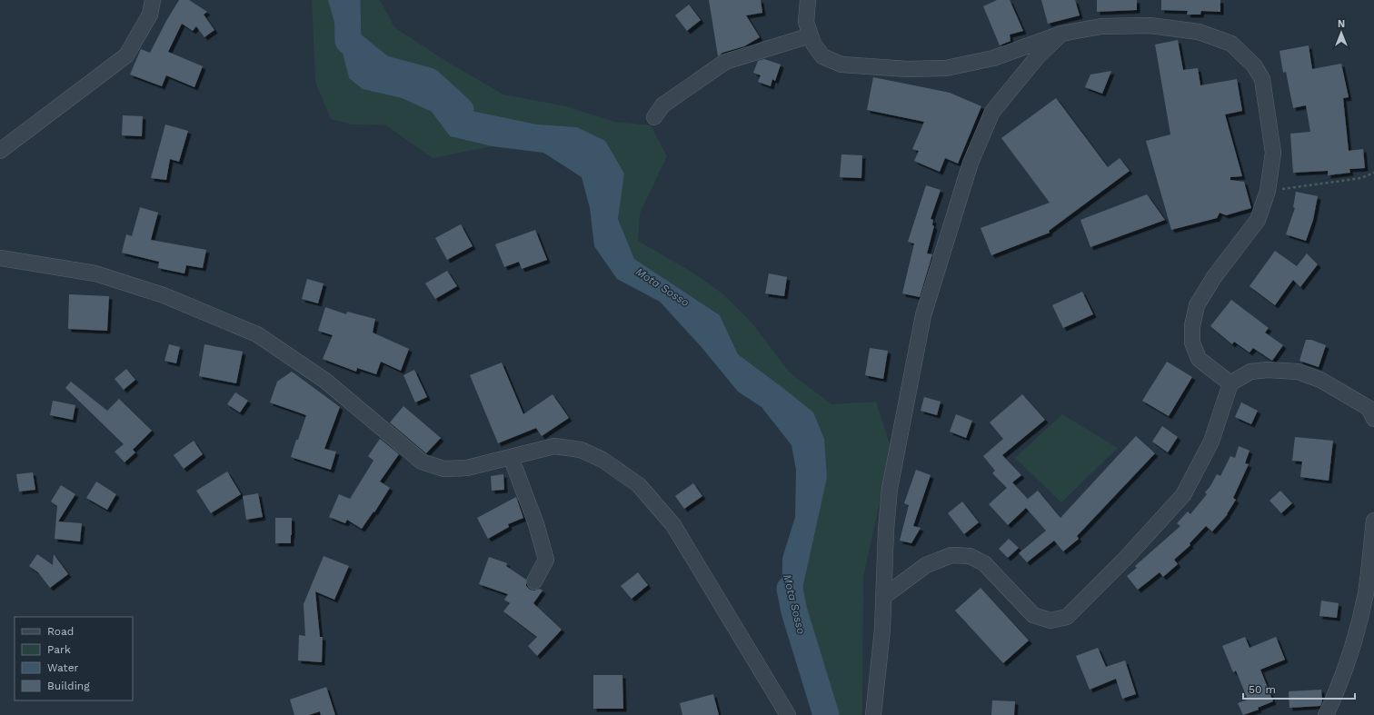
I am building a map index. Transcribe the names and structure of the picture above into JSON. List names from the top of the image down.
{
  "water": ["Mota Sosso"],
  "legend": [
    "Road",
    "Park",
    "Water",
    "Building"
  ],
  "scale_bar": "50 m",
  "north": "top"
}
